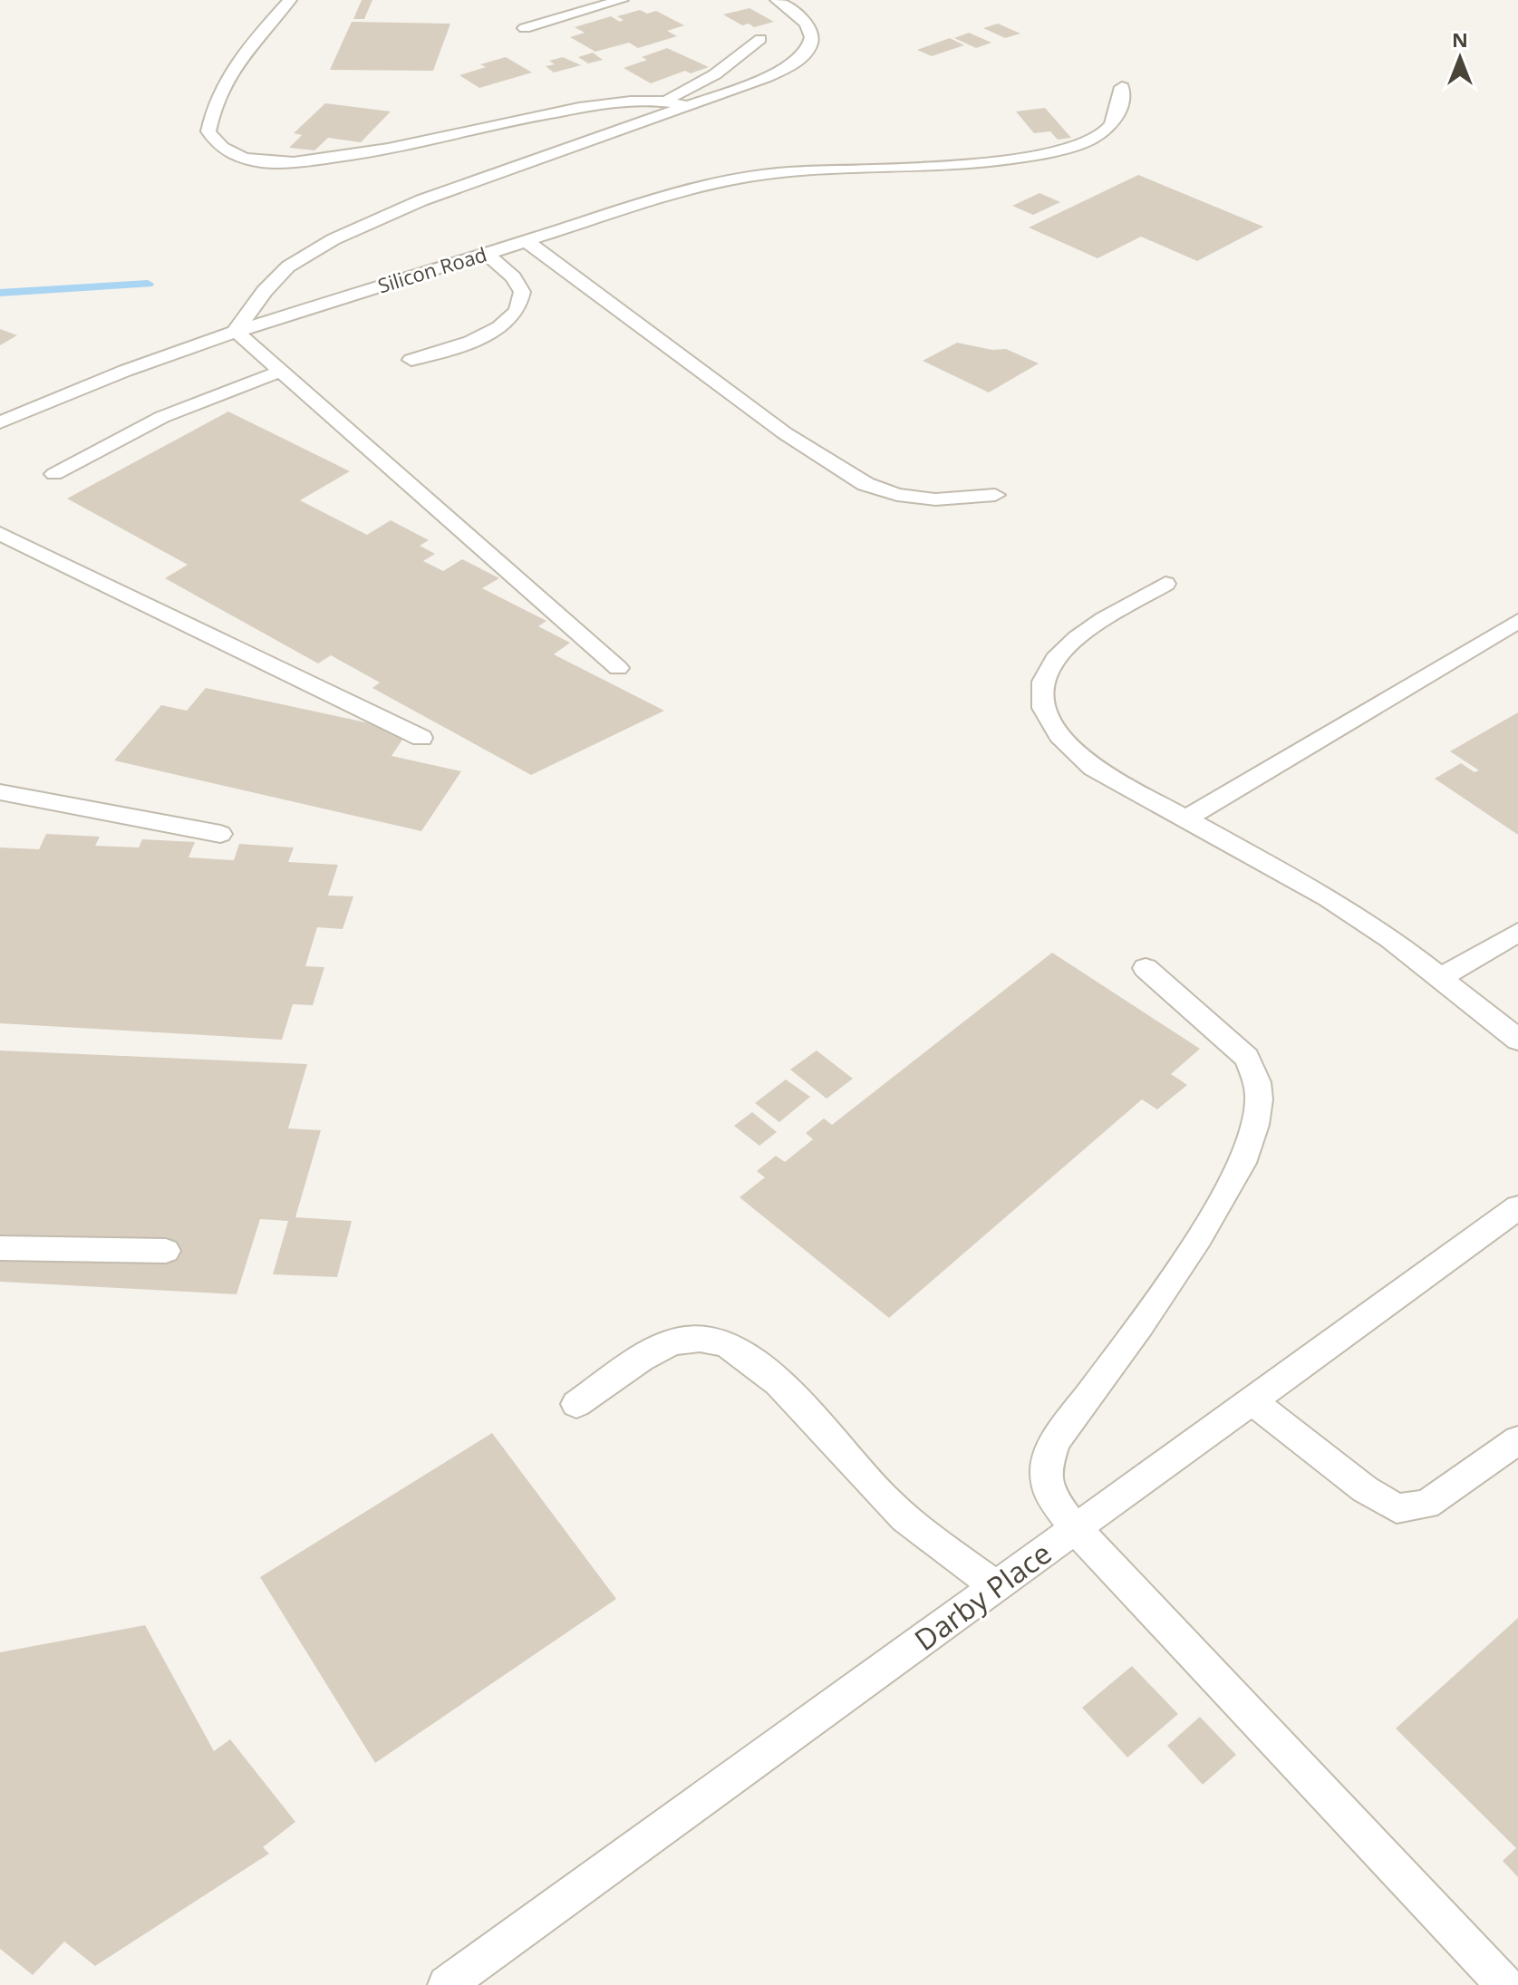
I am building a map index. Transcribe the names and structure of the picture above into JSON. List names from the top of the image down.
{
  "streets": {
    "lane": ["Silicon Road", "Darby Place"]
  },
  "north": "top"
}
